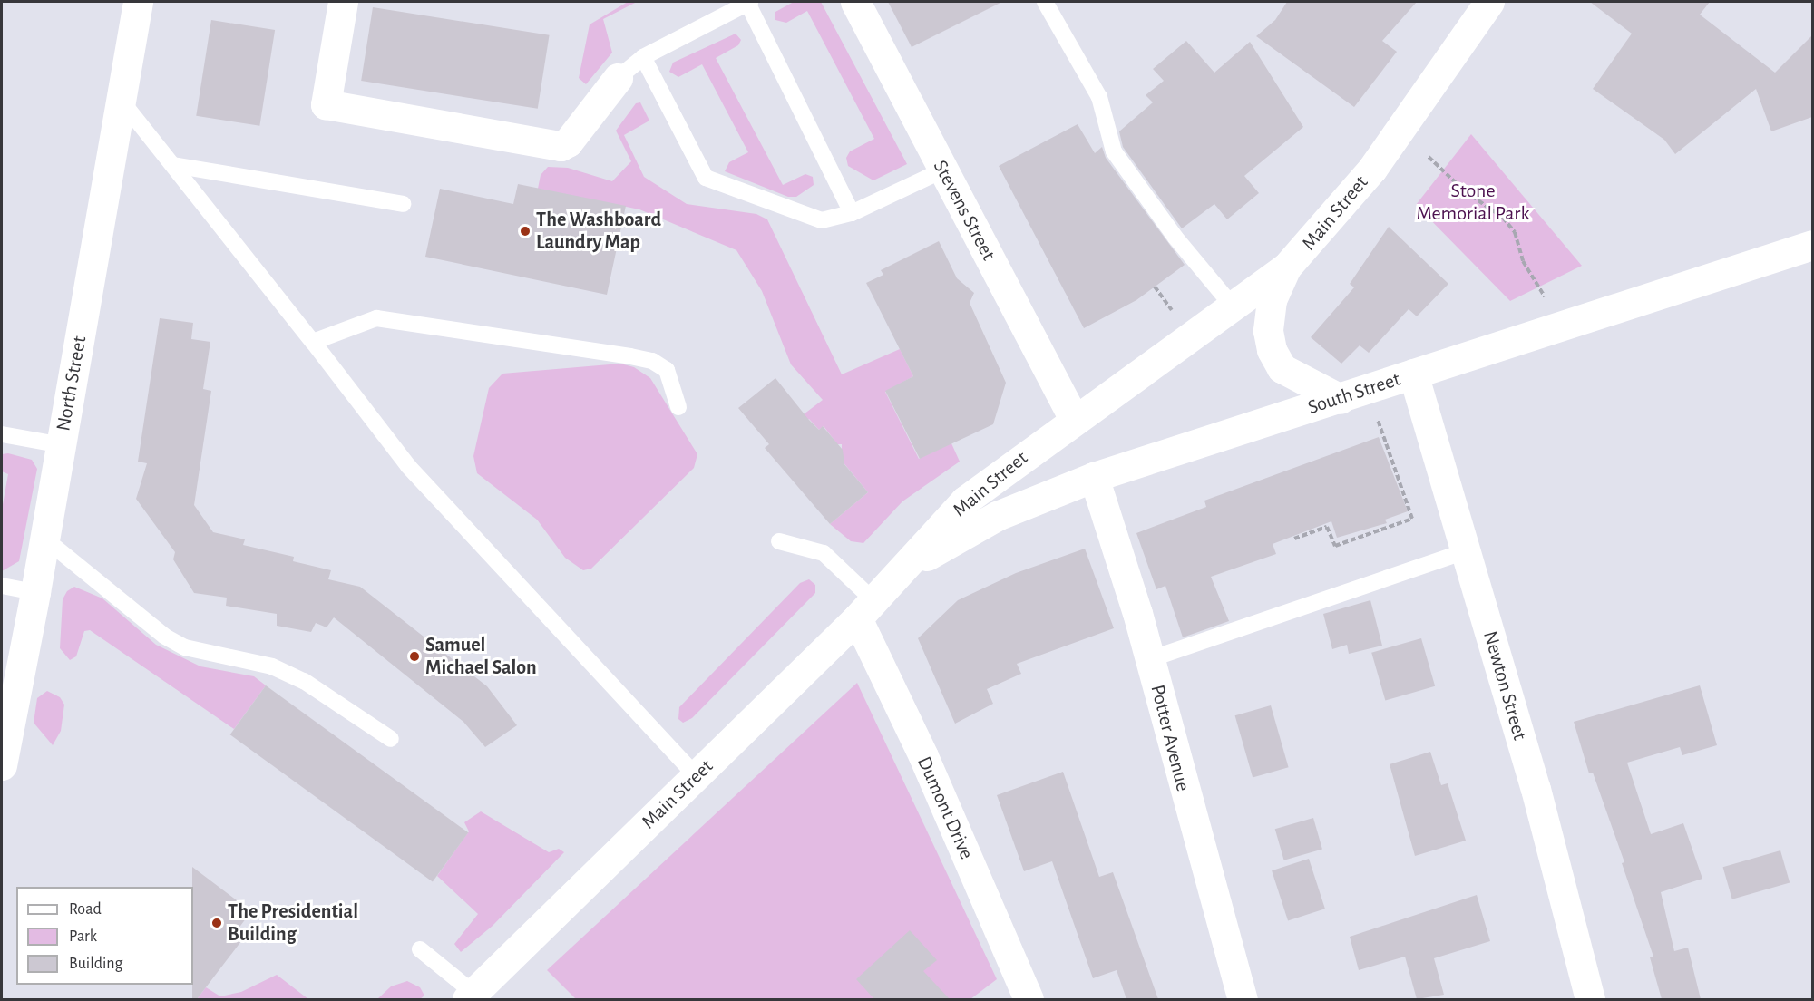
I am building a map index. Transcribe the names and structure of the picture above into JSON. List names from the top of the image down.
{
  "streets": {
    "street": [
      "Stevens Street",
      "Main Street",
      "North Street",
      "South Street",
      "Newton Street",
      "Potter Avenue",
      "Dumont Drive"
    ]
  },
  "crossings": [
    ["Stevens Street", "Main Street"],
    ["Main Street", "South Street"],
    ["Main Street", "Dumont Drive"],
    ["South Street", "Newton Street"],
    ["South Street", "Potter Avenue"]
  ],
  "parks": ["Stone Memorial Park"],
  "places": ["The Washboard Laundry Map", "Samuel Michael Salon", "The Presidential Building"],
  "legend": ["Road", "Park", "Building"]
}
